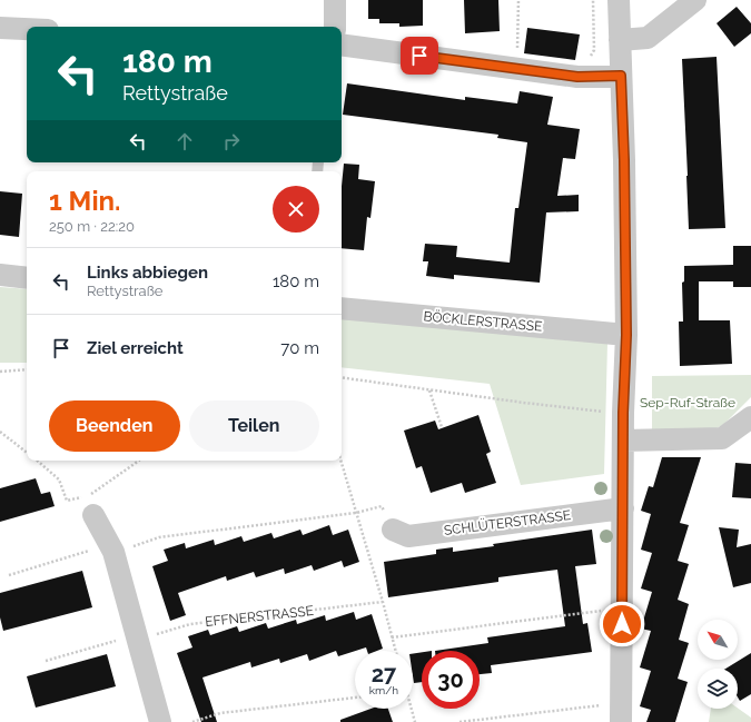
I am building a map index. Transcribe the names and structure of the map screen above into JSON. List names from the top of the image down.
{
  "streets": {
    "street": ["BÖCKLERSTRASSE", "SCHLÜTERSTRASSE"],
    "path": ["EFFNERSTRASSE"]
  },
  "parks": ["Sep-Ruf-Straße"],
  "north": "top left",
  "page": {
    "turn": ["180 m", "Rettystraße"],
    "heading": ["1 Min.", "250 m · 22:20"],
    "list": [
      {
        "name": "Links abbiegen",
        "note": "Rettystraße",
        "value": "180 m"
      },
      {
        "name": "Ziel erreicht",
        "value": "70 m"
      }
    ],
    "buttons": ["Beenden", "Teilen"],
    "speed": "27 km/h",
    "limit": "30"
  }
}
